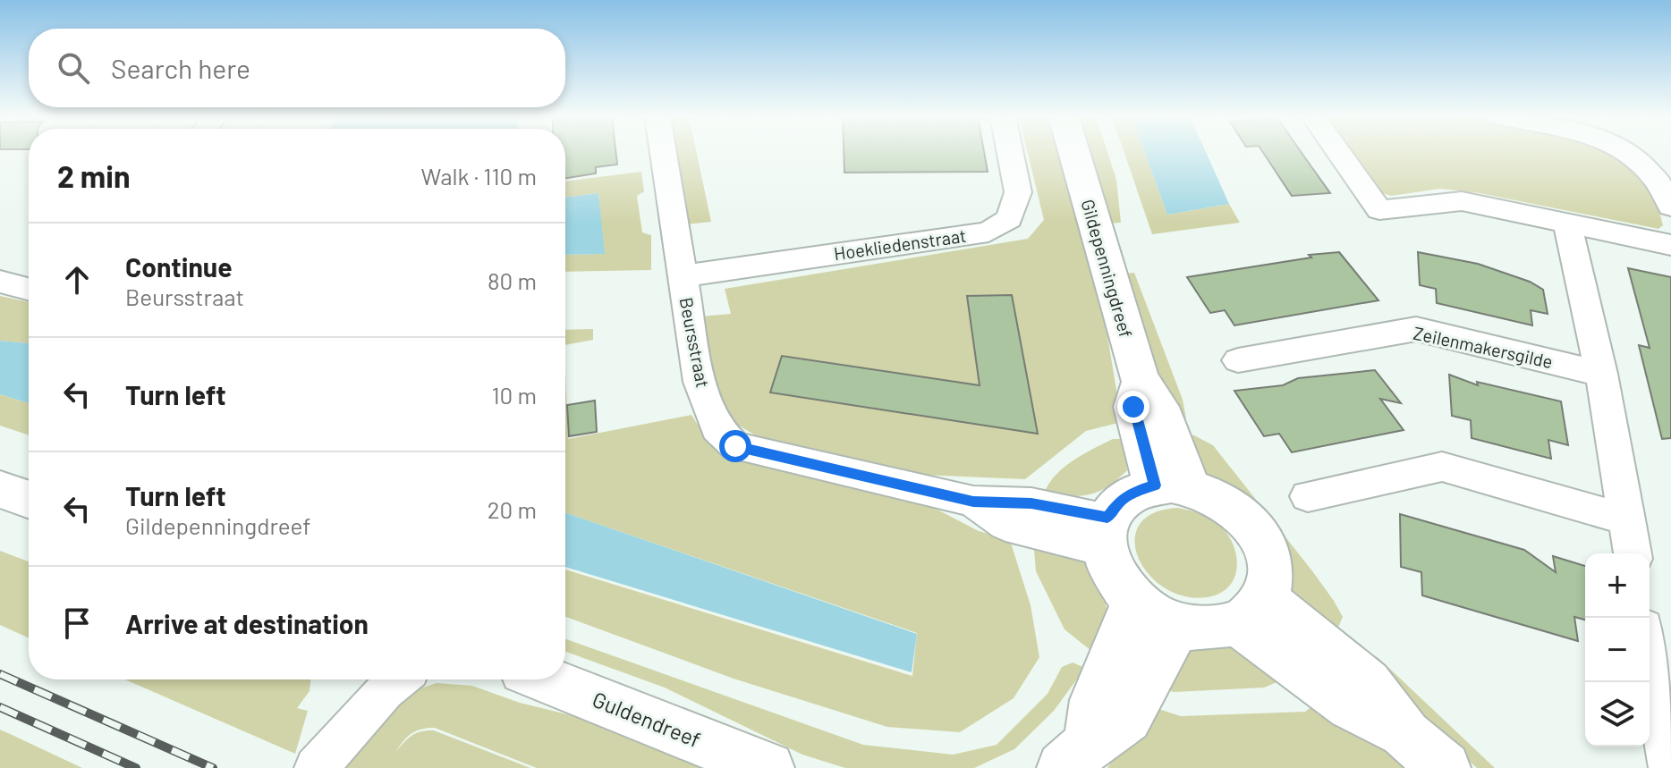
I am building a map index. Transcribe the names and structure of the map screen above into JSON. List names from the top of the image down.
{
  "streets": {
    "street": [
      "Hoekliedenstraat",
      "Gildepenningdreef",
      "Beursstraat",
      "Zeilenmakersgilde",
      "Guldendreef"
    ]
  },
  "crossings": [
    ["Hoekliedenstraat", "Beursstraat"],
    ["Gildepenningdreef", "Beursstraat"]
  ],
  "page": {
    "search": "Search here",
    "heading": ["2 min", "Walk · 110 m"],
    "list": [
      ["Continue", "Beursstraat", "80 m"],
      ["Turn left", "10 m"],
      ["Turn left", "Gildepenningdreef", "20 m"],
      "Arrive at destination"
    ],
    "map_buttons": ["+", "−"]
  }
}
